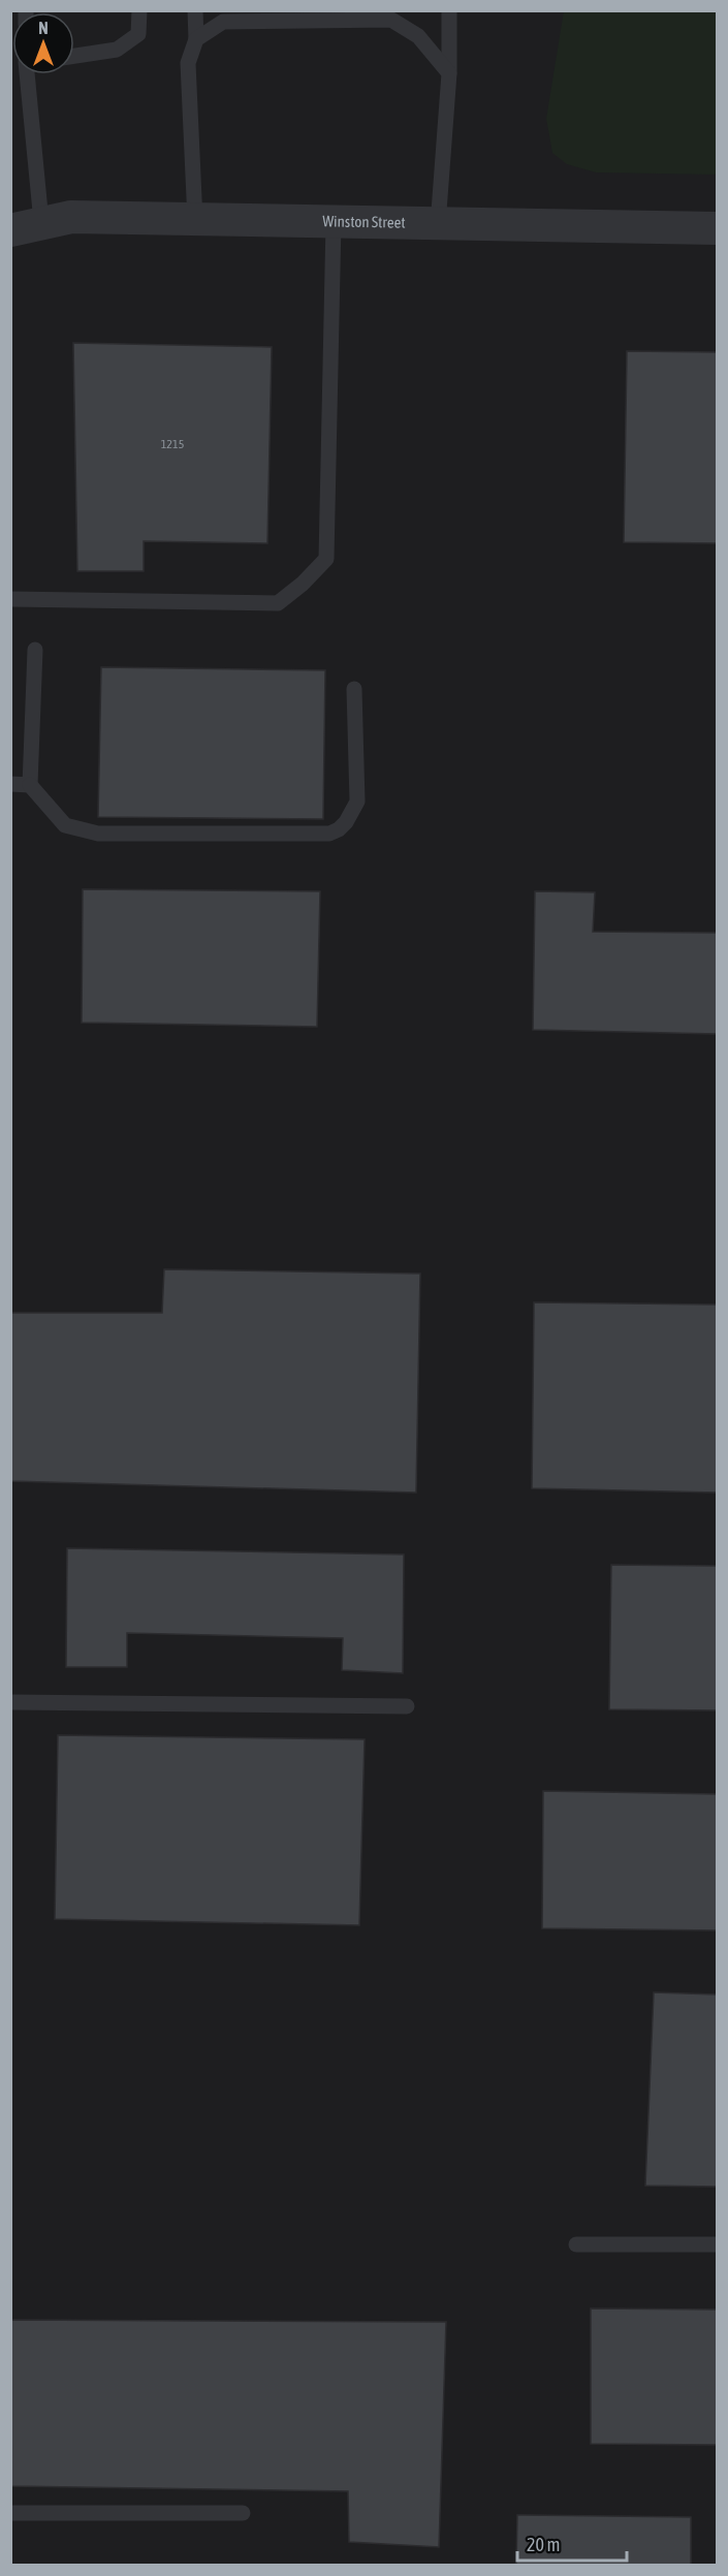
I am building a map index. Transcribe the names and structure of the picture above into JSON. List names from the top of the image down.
{
  "streets": {
    "street": ["Winston Street"]
  },
  "house_numbers": ["1215"],
  "scale_bar": "20 m",
  "north": "top"
}
